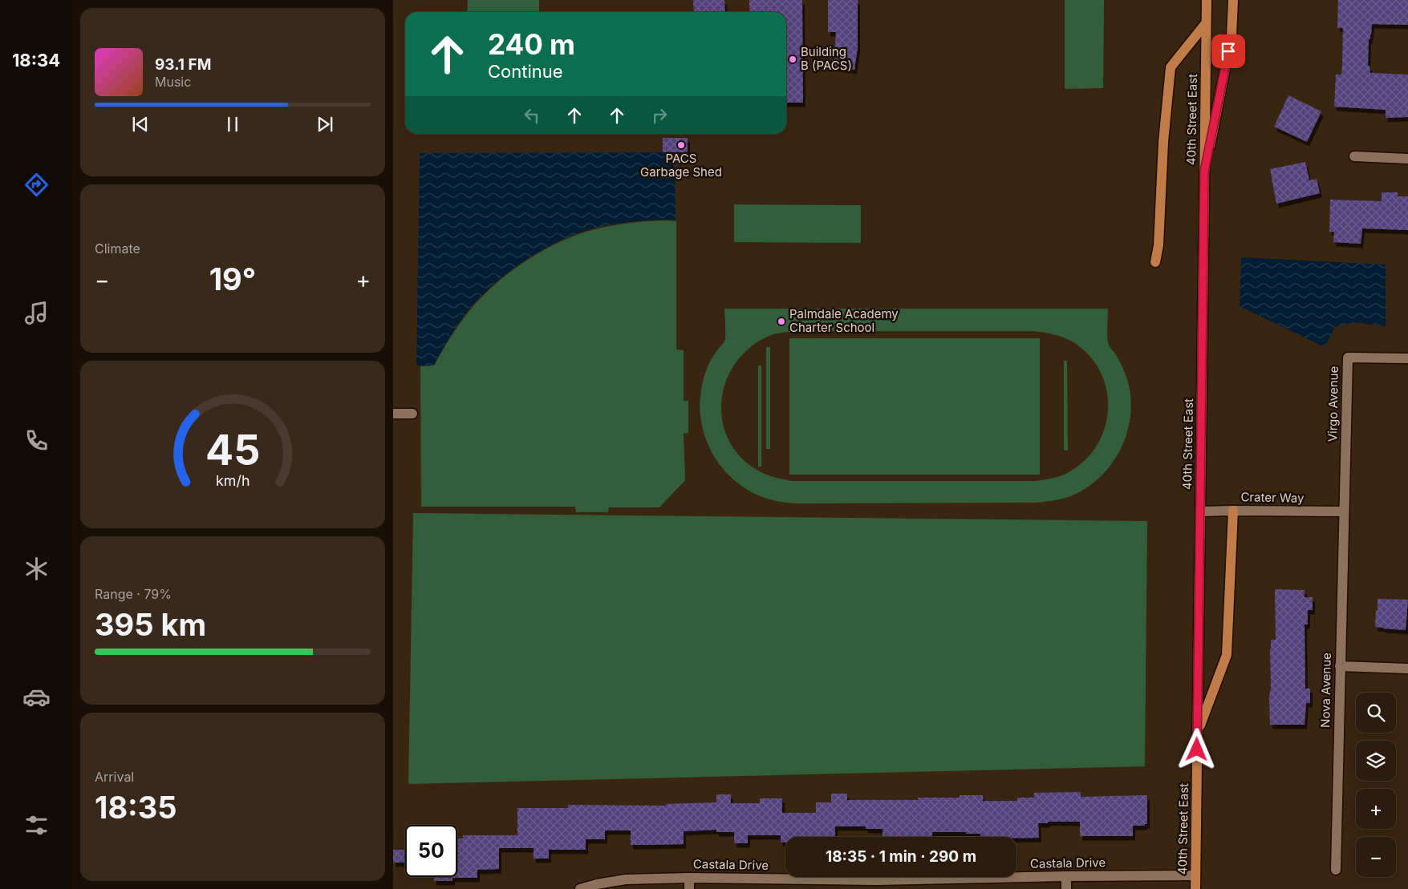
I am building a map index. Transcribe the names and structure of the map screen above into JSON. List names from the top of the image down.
{
  "streets": {
    "main road": ["40th Street East"],
    "street": [
      "Virgo Avenue",
      "Crater Way",
      "Nova Avenue",
      "Castala Drive"
    ]
  },
  "crossings": [
    ["40th Street East", "Crater Way"],
    ["40th Street East", "Castala Drive"],
    ["Virgo Avenue", "Crater Way"],
    ["Virgo Avenue", "Nova Avenue"],
    ["Crater Way", "Nova Avenue"]
  ],
  "places": ["Building B (PACS)", "PACS Garbage Shed", "Palmdale Academy Charter School"],
  "page": {
    "tabs": "18:34",
    "turn": ["240 m", "Continue"],
    "song": ["93.1 FM", "Music"],
    "tile": [
      "Climate",
      ["Range · 79%", "395 km"],
      ["Arrival", "18:35"]
    ],
    "heat": ["−", "19°", "+"],
    "map_buttons": ["+", "−"],
    "limit": "50",
    "trip": "18:35 · 1 min · 290 m",
    "gauge": ["45", "km/h"]
  }
}
